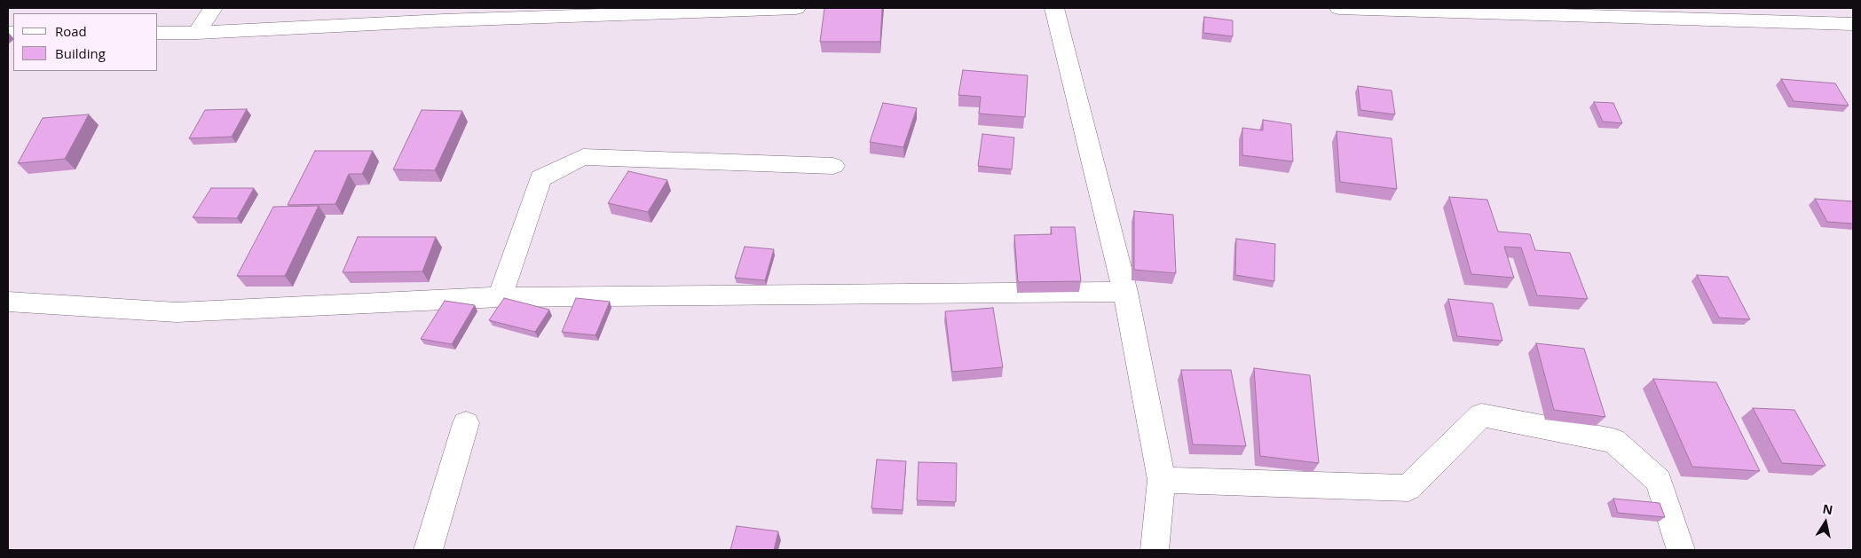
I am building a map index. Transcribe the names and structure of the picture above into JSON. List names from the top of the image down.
{
  "legend": ["Road", "Building"],
  "north": "top"
}
